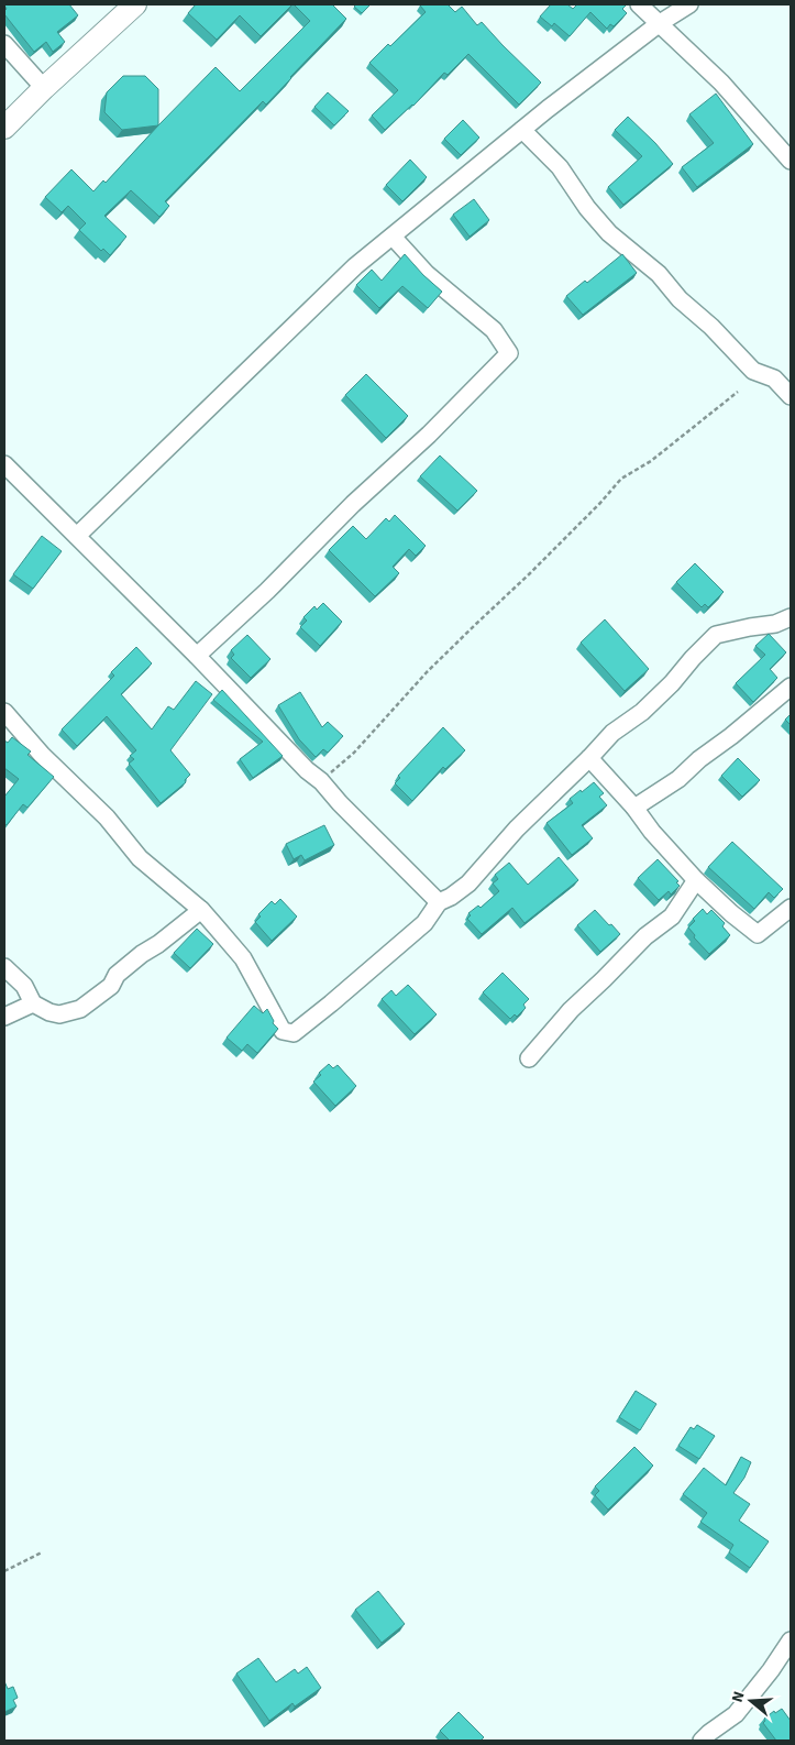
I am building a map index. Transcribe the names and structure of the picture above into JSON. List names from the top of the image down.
{
  "north": "left"
}
